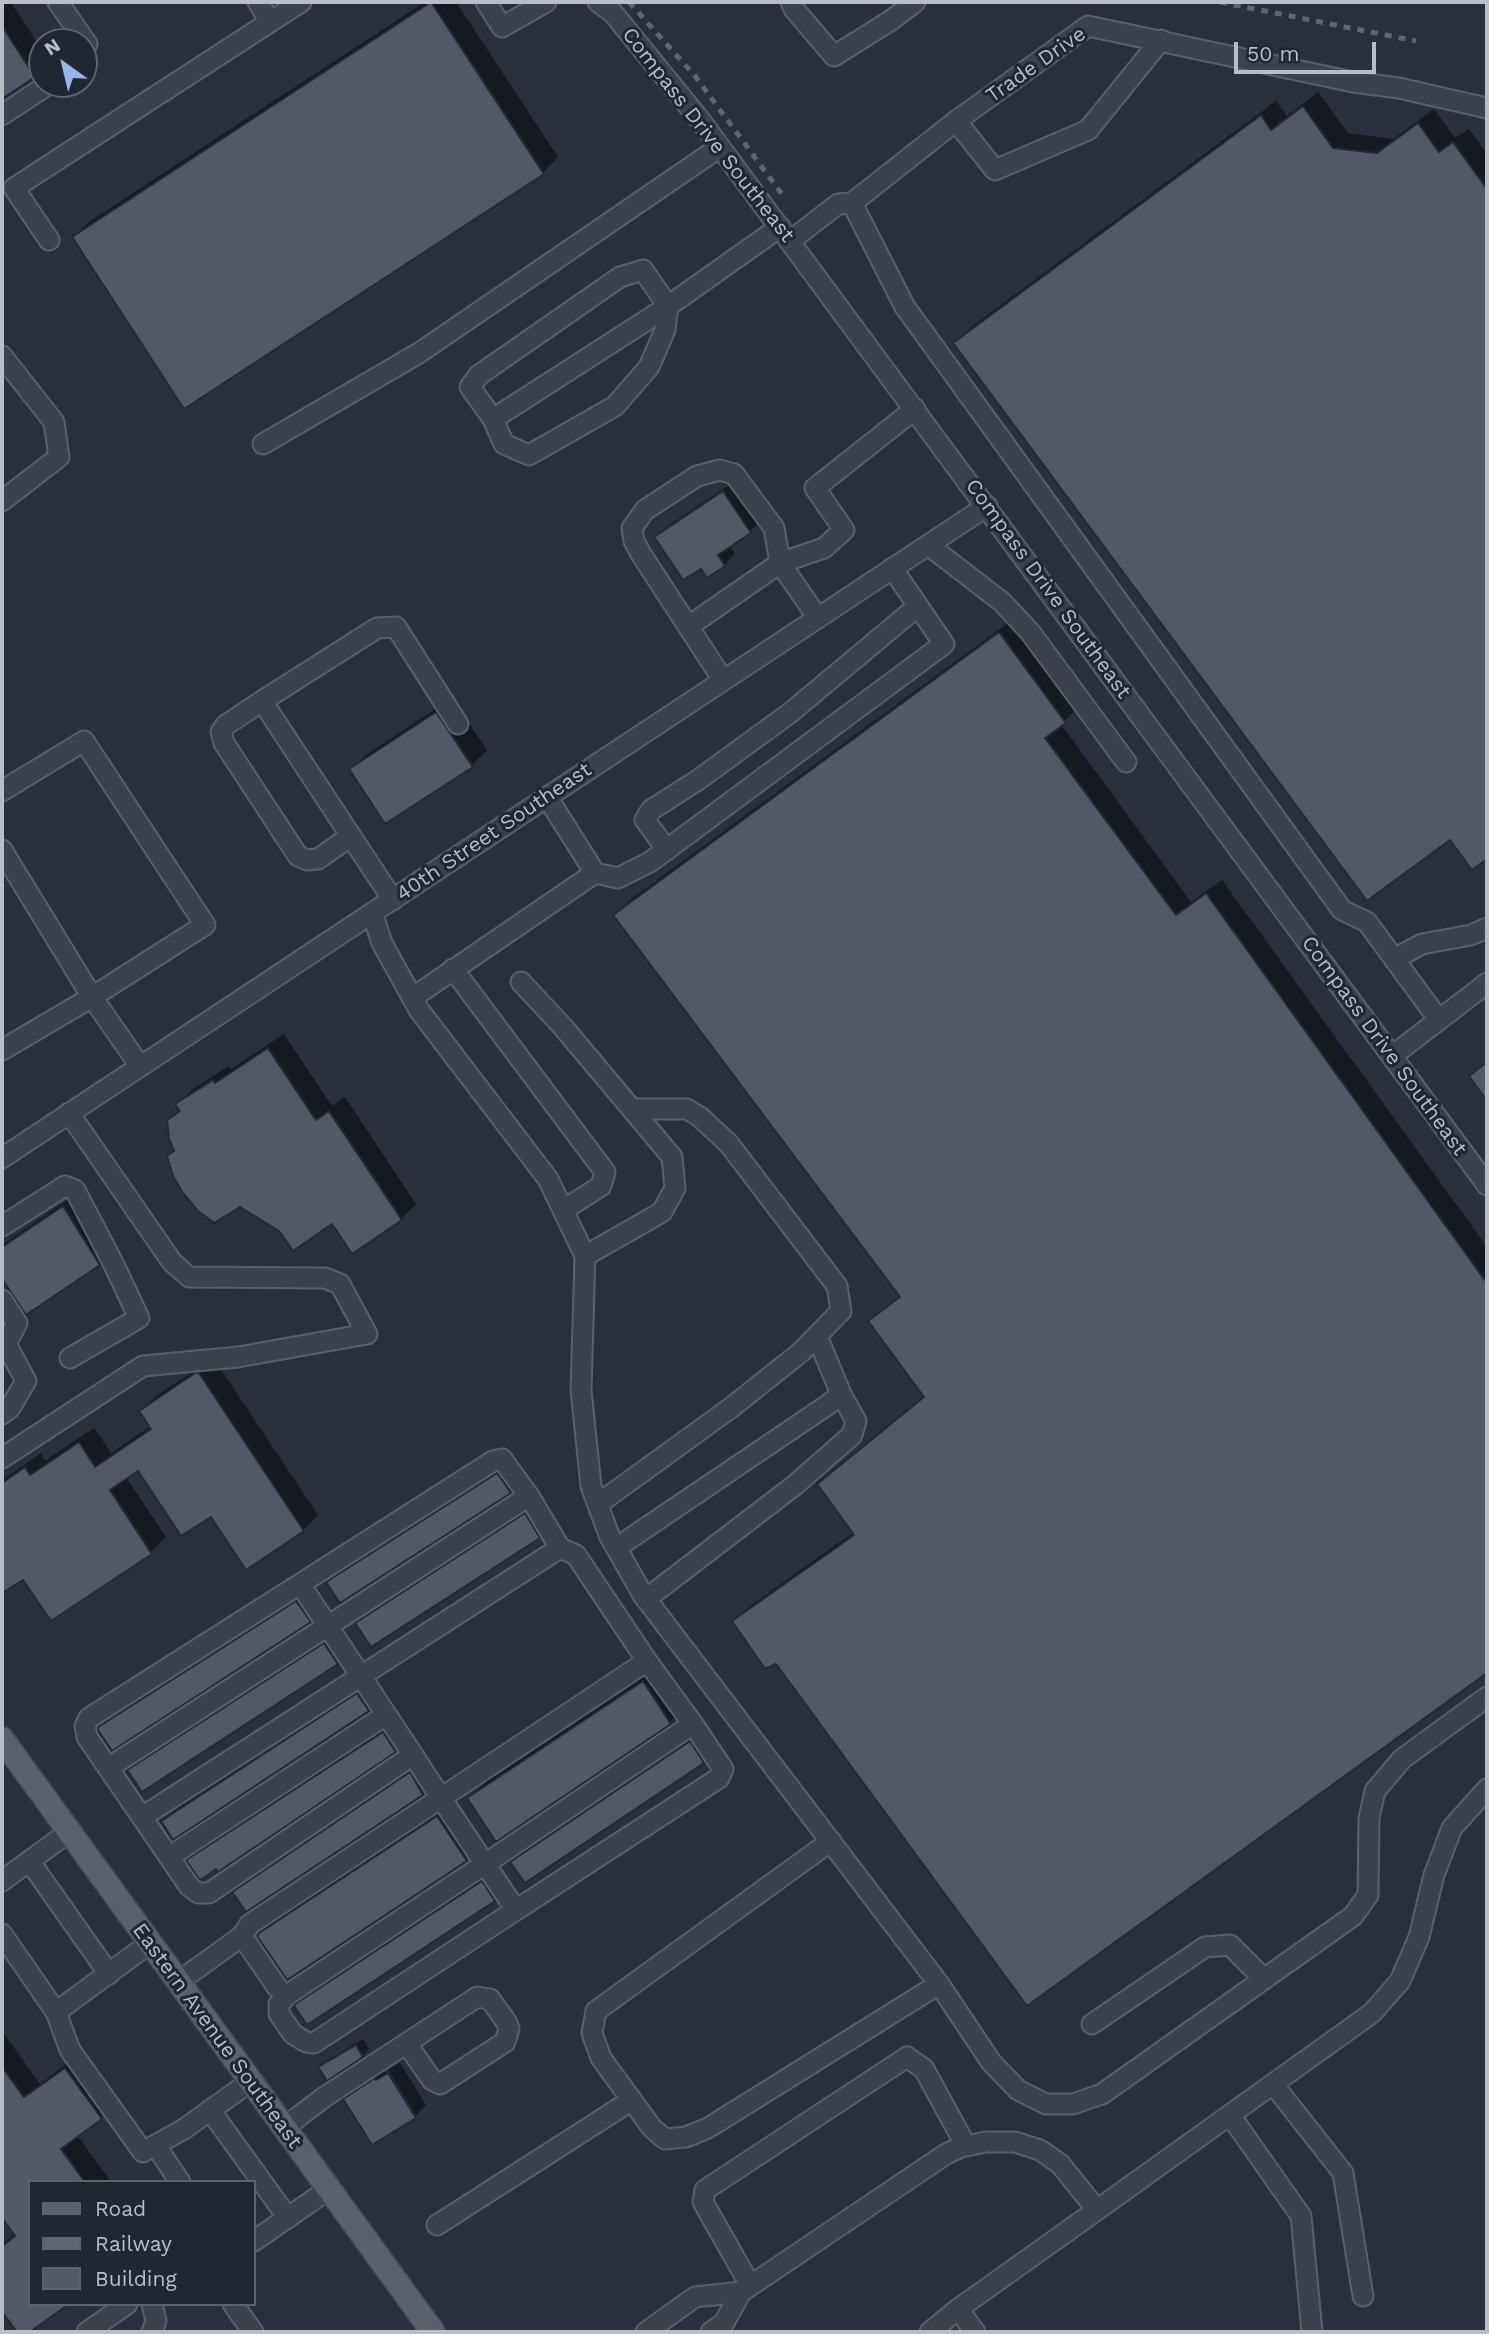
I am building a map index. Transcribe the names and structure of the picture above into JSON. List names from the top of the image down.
{
  "streets": {
    "main road": ["Eastern Avenue Southeast"],
    "street": ["Trade Drive", "Compass Drive Southeast", "40th Street Southeast"]
  },
  "crossings": [
    ["Trade Drive", "Compass Drive Southeast"],
    ["Compass Drive Southeast", "40th Street Southeast"]
  ],
  "legend": ["Road", "Railway", "Building"],
  "scale_bar": "50 m",
  "north": "top left"
}
